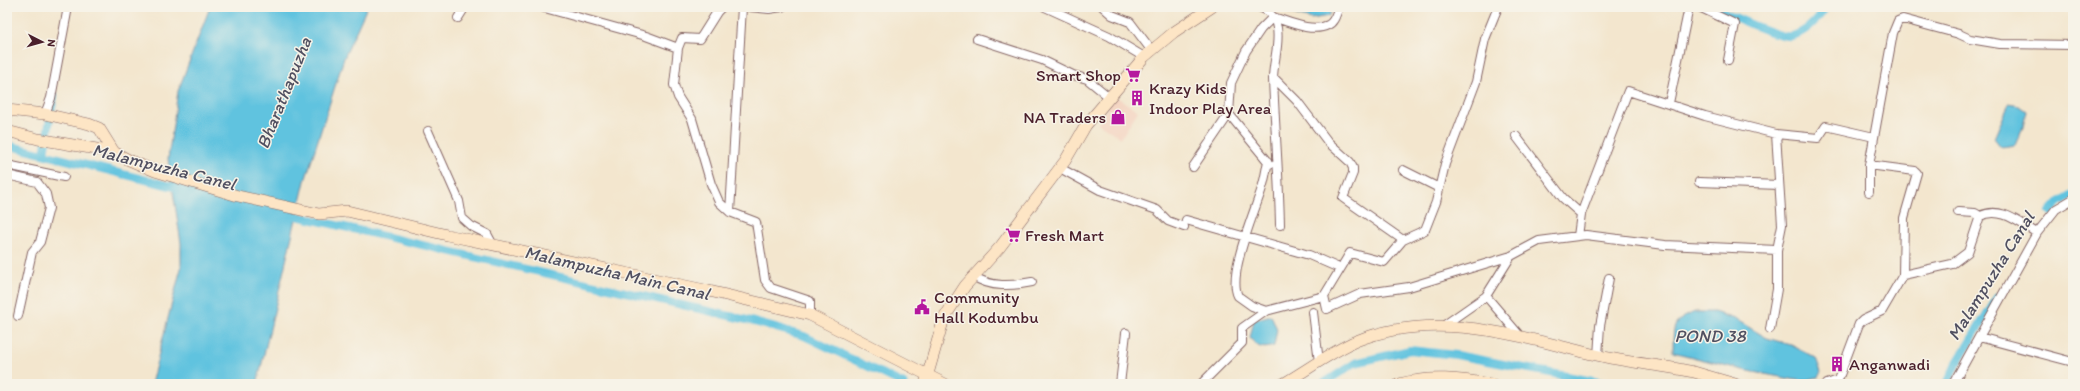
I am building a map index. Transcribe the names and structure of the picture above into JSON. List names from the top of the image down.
{
  "water": [
    "Bharathapuzha",
    "Malampuzha Canel",
    "Malampuzha Main Canal",
    "Malampuzha Canal",
    "POND 38"
  ],
  "places": {
    "supermarket": ["Smart Shop", "Fresh Mart"],
    "building": ["Krazy Kids Indoor Play Area", "Anganwadi"],
    "shop": ["NA Traders"],
    "public building": ["Community Hall Kodumbu"]
  },
  "north": "right"
}
